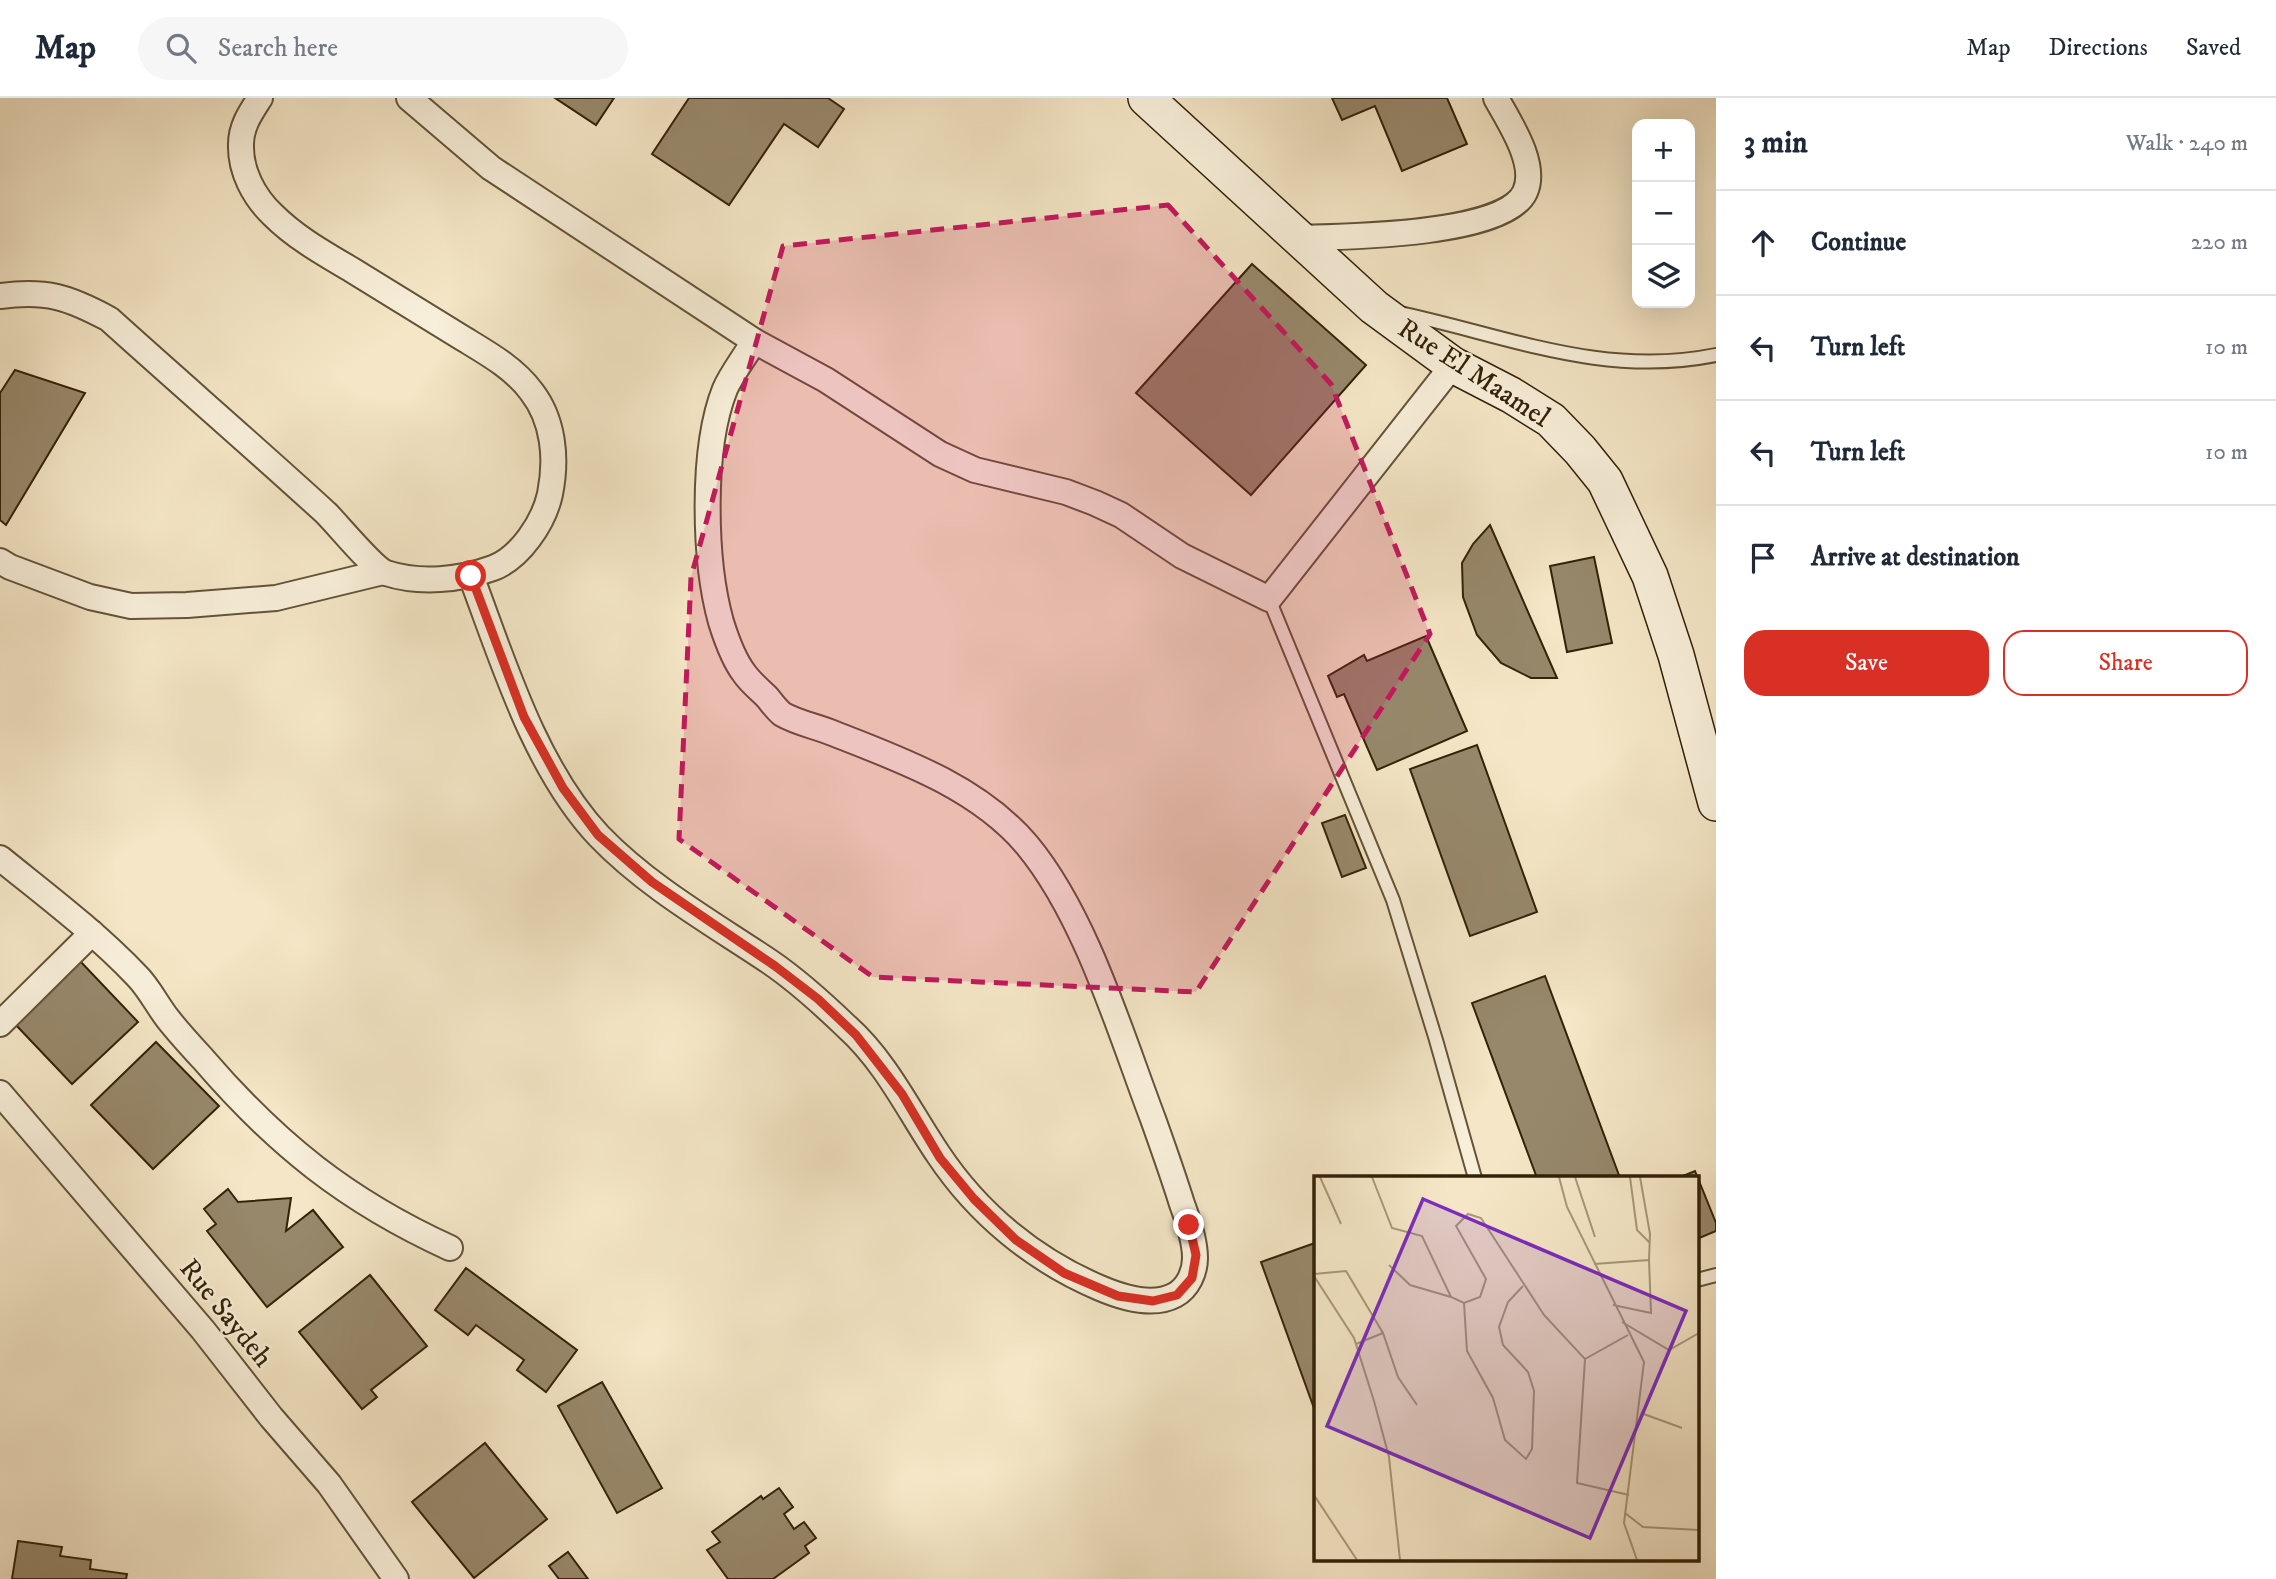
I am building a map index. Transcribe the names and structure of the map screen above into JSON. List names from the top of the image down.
{
  "streets": {
    "street": ["Rue El Maamel", "Rue Saydeh"]
  },
  "page": {
    "header": "Map",
    "search": "Search here",
    "nav": ["Map", "Directions", "Saved"],
    "heading": ["3 min", "Walk · 240 m"],
    "map_buttons": ["+", "−"],
    "list": [
      ["Continue", "220 m"],
      ["Turn left", "10 m"],
      ["Turn left", "10 m"],
      "Arrive at destination"
    ],
    "buttons": ["Save", "Share"]
  }
}
